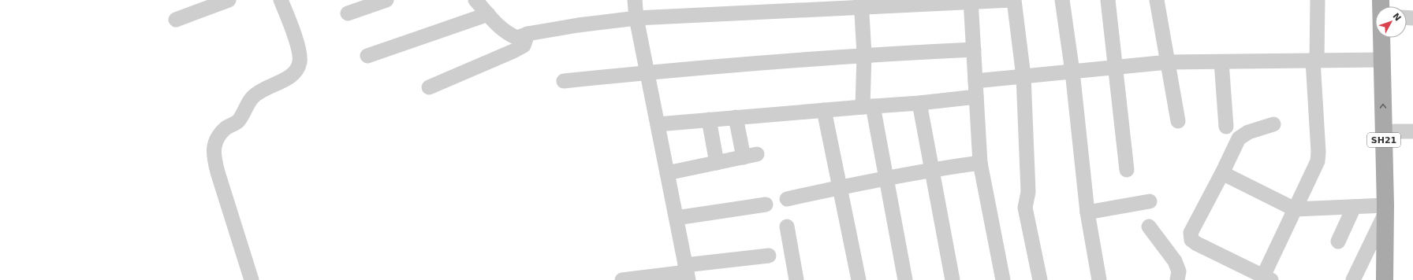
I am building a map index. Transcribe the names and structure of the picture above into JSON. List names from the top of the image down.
{
  "streets": {
    "main road": ["SH21"]
  },
  "north": "top right"
}
